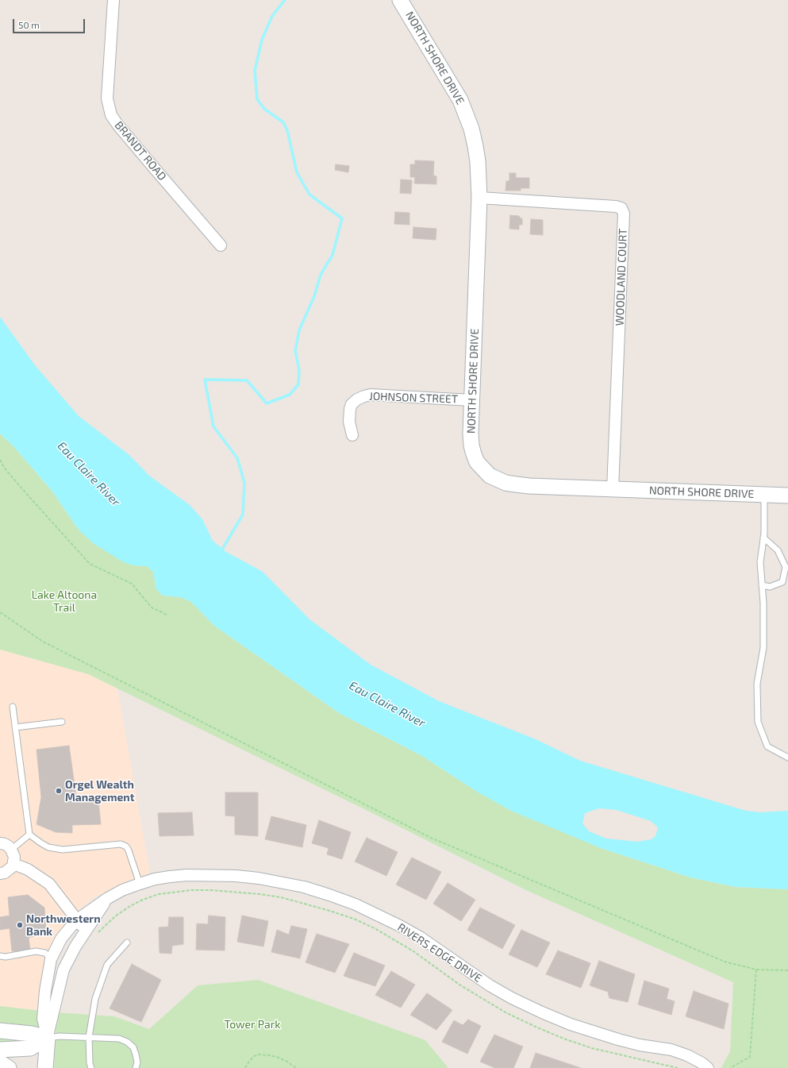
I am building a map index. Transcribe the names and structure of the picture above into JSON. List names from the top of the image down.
{
  "streets": {
    "street": [
      "NORTH SHORE DRIVE",
      "BRANDT ROAD",
      "WOODLAND COURT",
      "JOHNSON STREET",
      "RIVERS EDGE DRIVE"
    ]
  },
  "crossings": [
    ["NORTH SHORE DRIVE", "WOODLAND COURT"],
    ["NORTH SHORE DRIVE", "JOHNSON STREET"]
  ],
  "water": ["Eau Claire River"],
  "parks": ["Lake Altoona Trail", "Tower Park"],
  "places": ["Orgel Wealth Management", "Northwestern Bank"],
  "scale_bar": "50 m"
}
